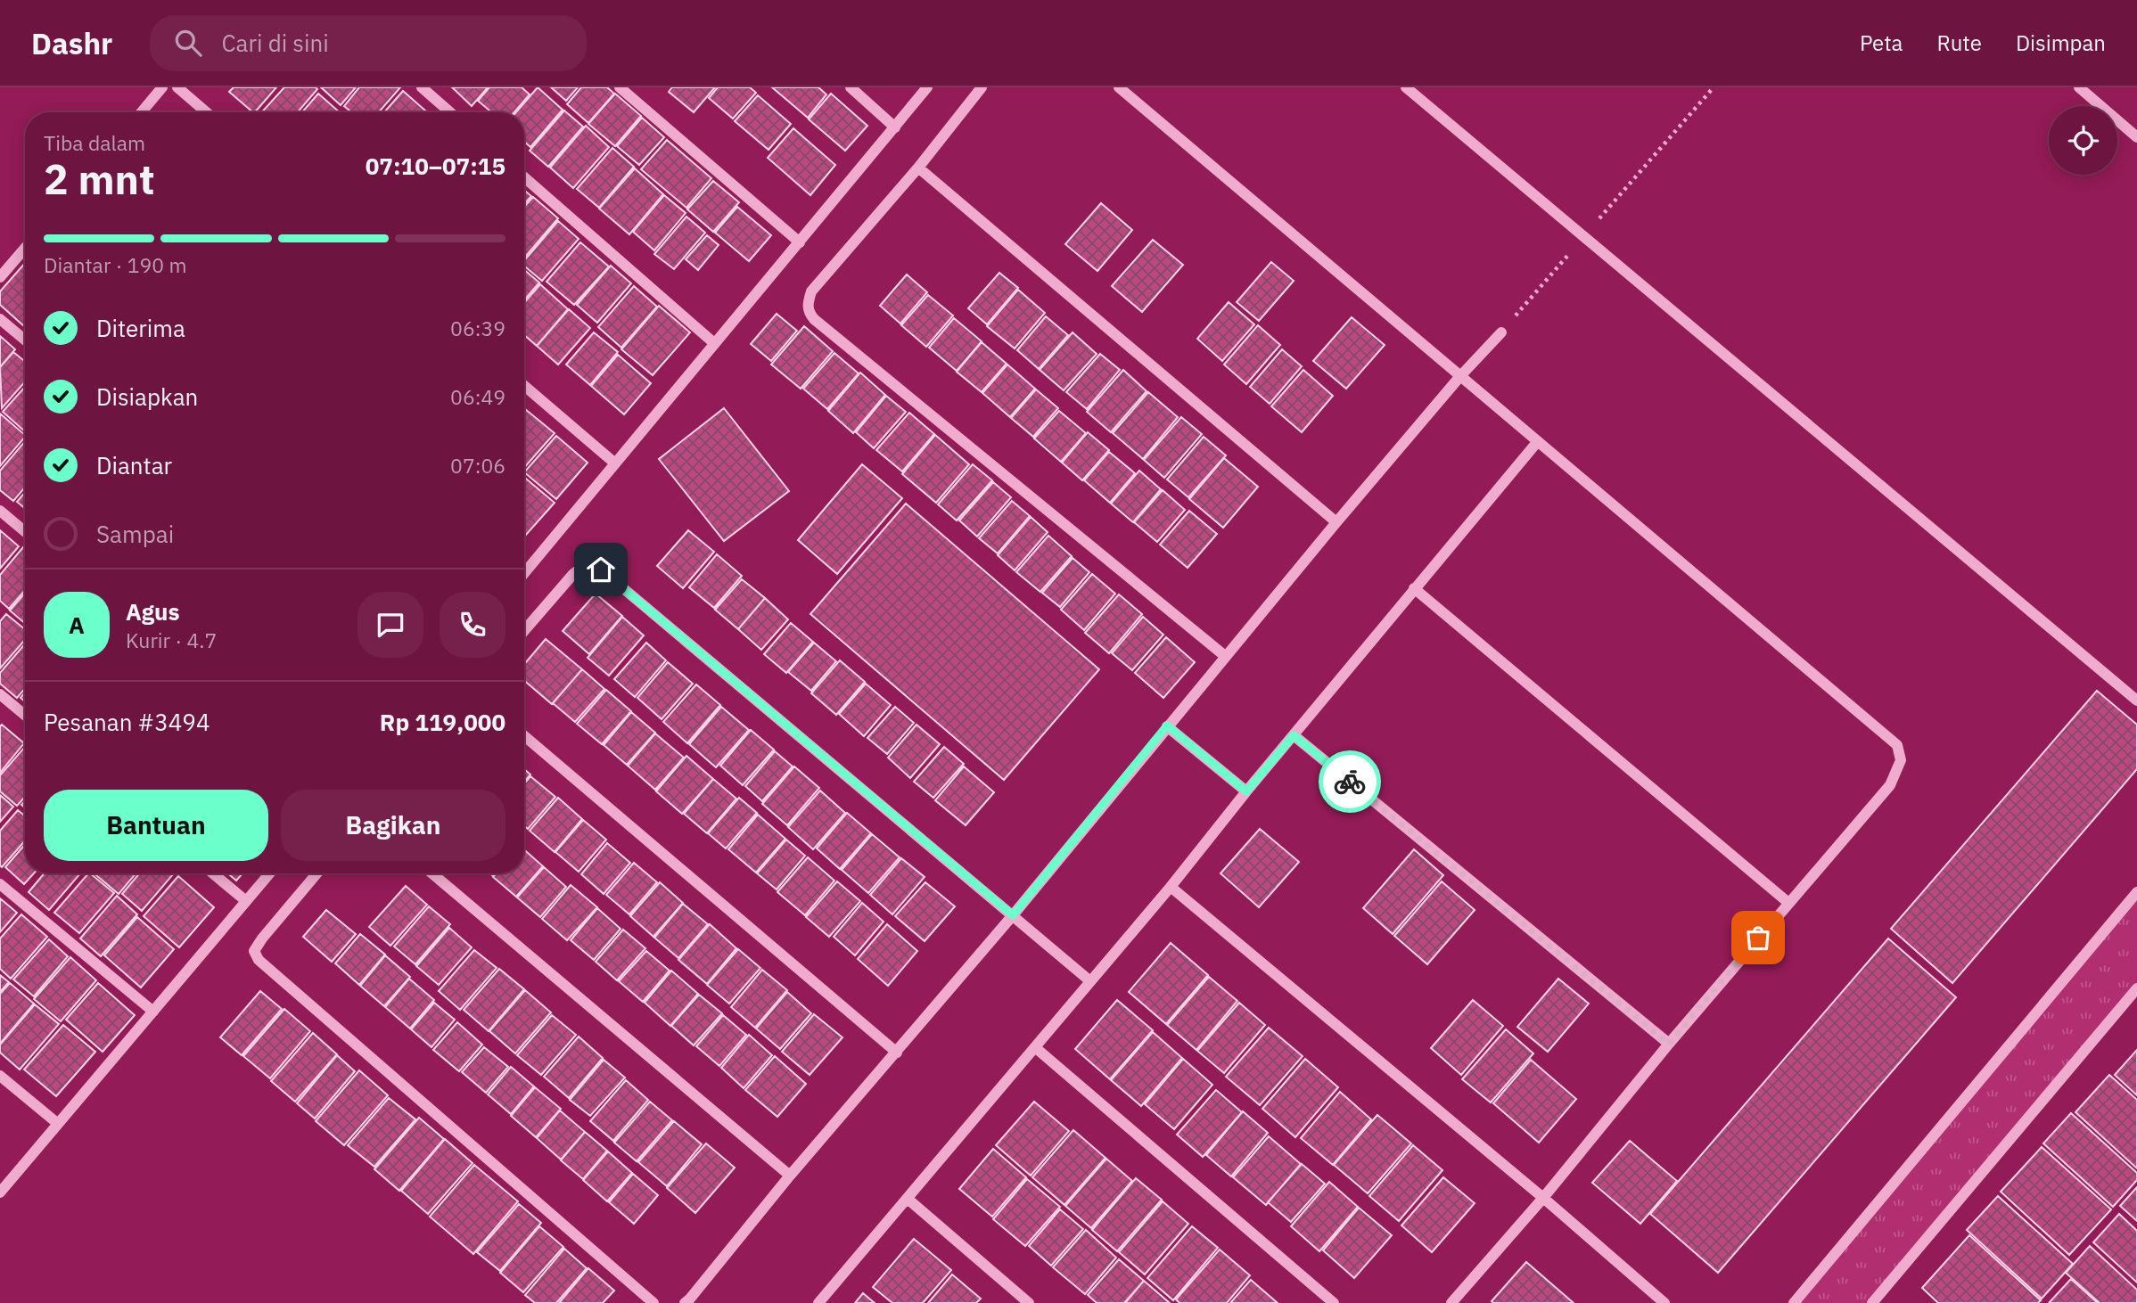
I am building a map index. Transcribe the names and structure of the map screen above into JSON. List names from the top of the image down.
{
  "page": {
    "header": "Dashr",
    "search": "Cari di sini",
    "nav": ["Peta", "Rute", "Disimpan"],
    "heading": ["2 mnt", "Tiba dalam", "07:10–07:15"],
    "panel": [
      "Agus",
      "Kurir · 4.7",
      "Pesanan #3494",
      "Rp 119,000"
    ],
    "bar": "Diantar · 190 m",
    "list": [
      ["Diterima", "06:39"],
      ["Disiapkan", "06:49"],
      ["Diantar", "07:06"],
      "Sampai"
    ],
    "round": "A",
    "buttons": ["Bantuan", "Bagikan"]
  }
}
